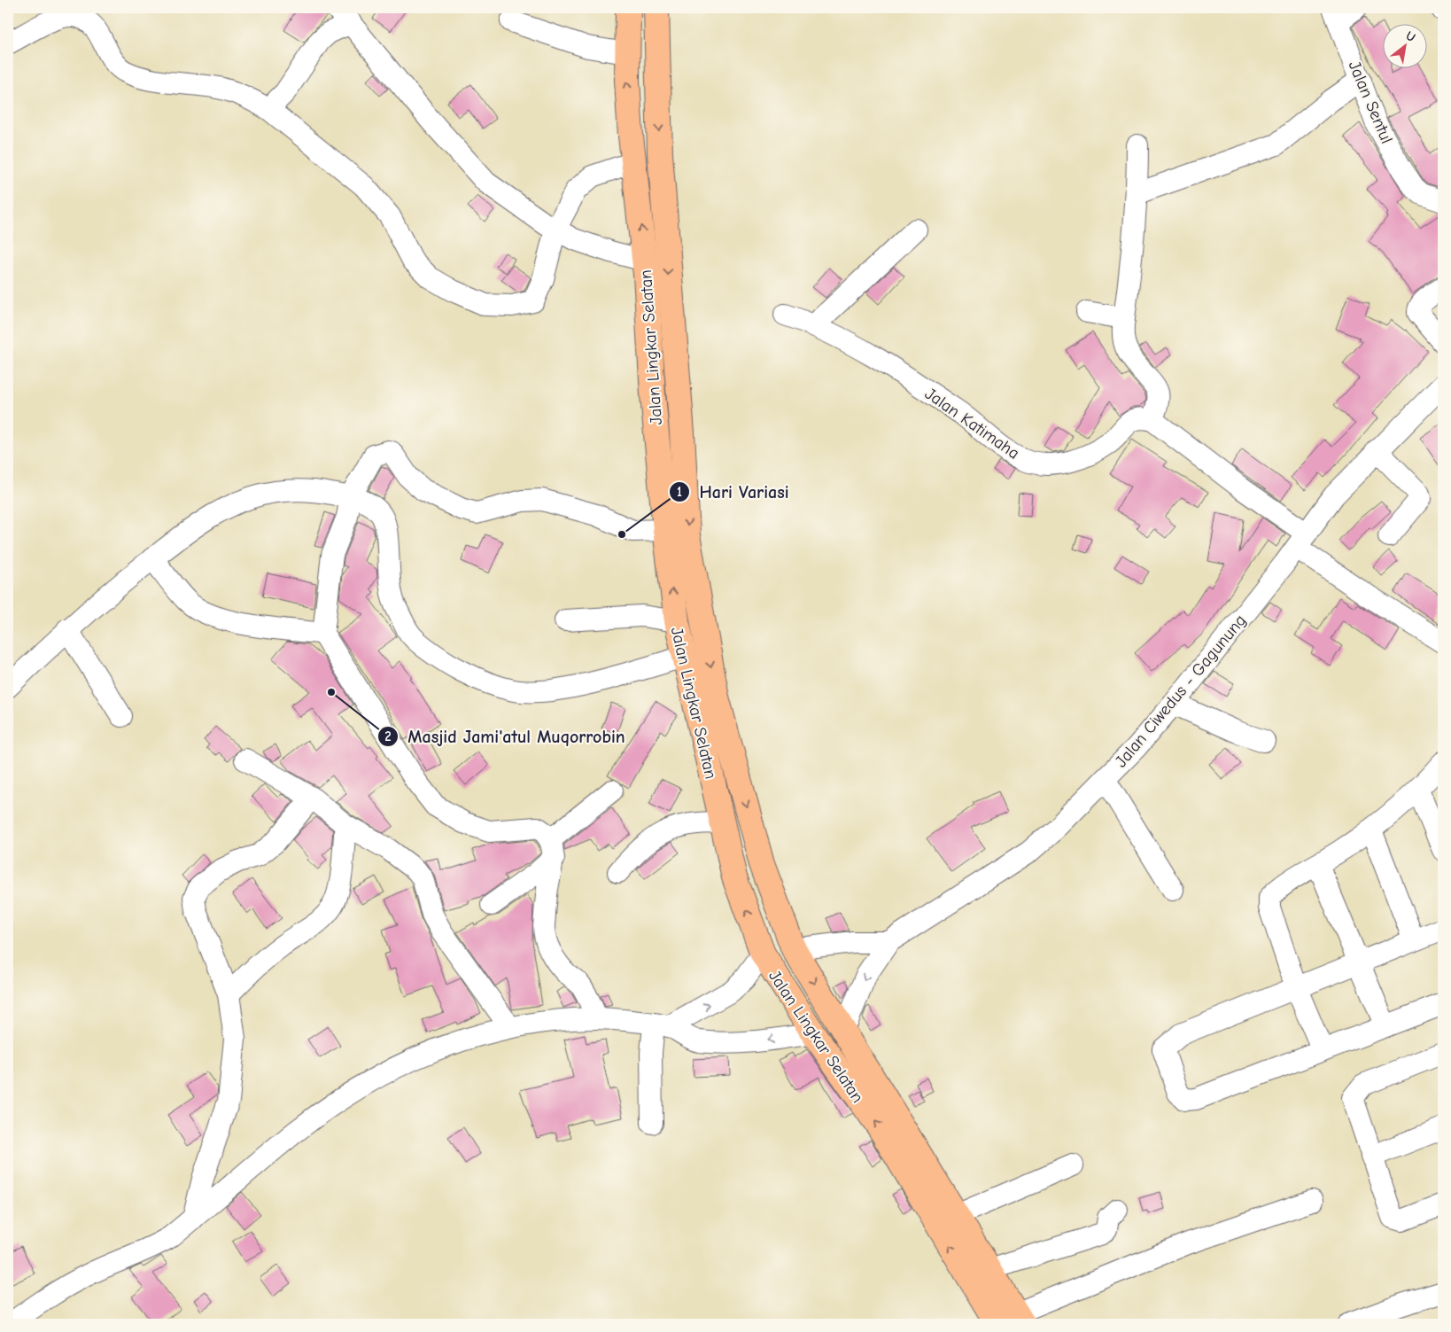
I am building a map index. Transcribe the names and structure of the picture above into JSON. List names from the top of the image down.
{
  "streets": {
    "highway": ["Jalan Lingkar Selatan"],
    "street": ["Jalan Sentul", "Jalan Katimaha", "Jalan Ciwedus - Gagunung"]
  },
  "places": ["Hari Variasi", "Masjid Jami'atul Muqorrobin"],
  "north": "top right"
}
